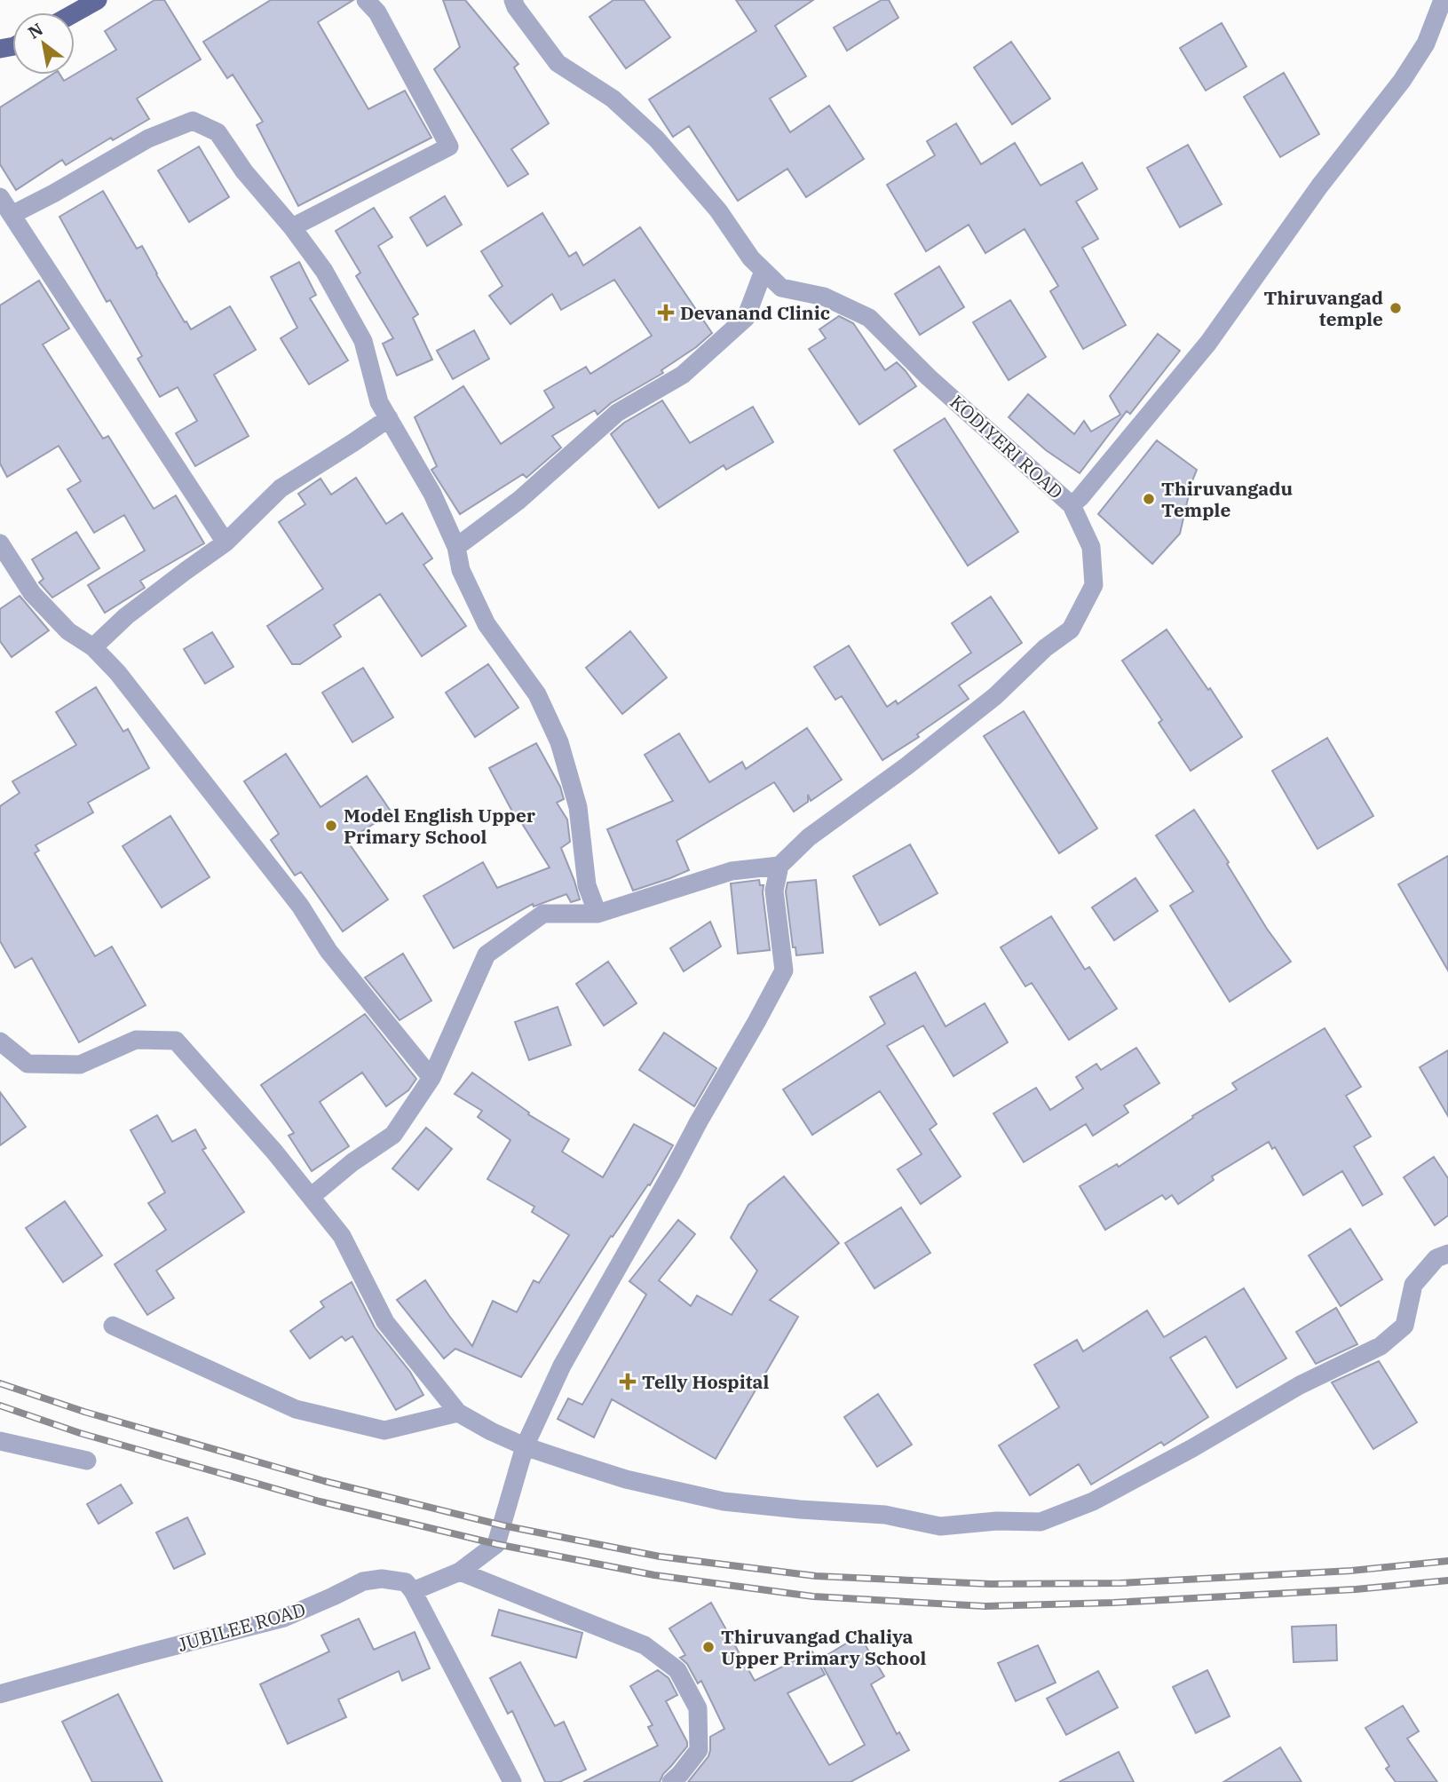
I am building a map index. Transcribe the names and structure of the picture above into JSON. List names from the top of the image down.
{
  "streets": {
    "street": ["KODIYERI ROAD", "JUBILEE ROAD"]
  },
  "places": {
    "other": [
      "Thiruvangad temple",
      "Thiruvangadu Temple",
      "Model English Upper Primary School",
      "Thiruvangad Chaliya Upper Primary School"
    ],
    "health": ["Devanand Clinic", "Telly Hospital"]
  },
  "north": "top left"
}
